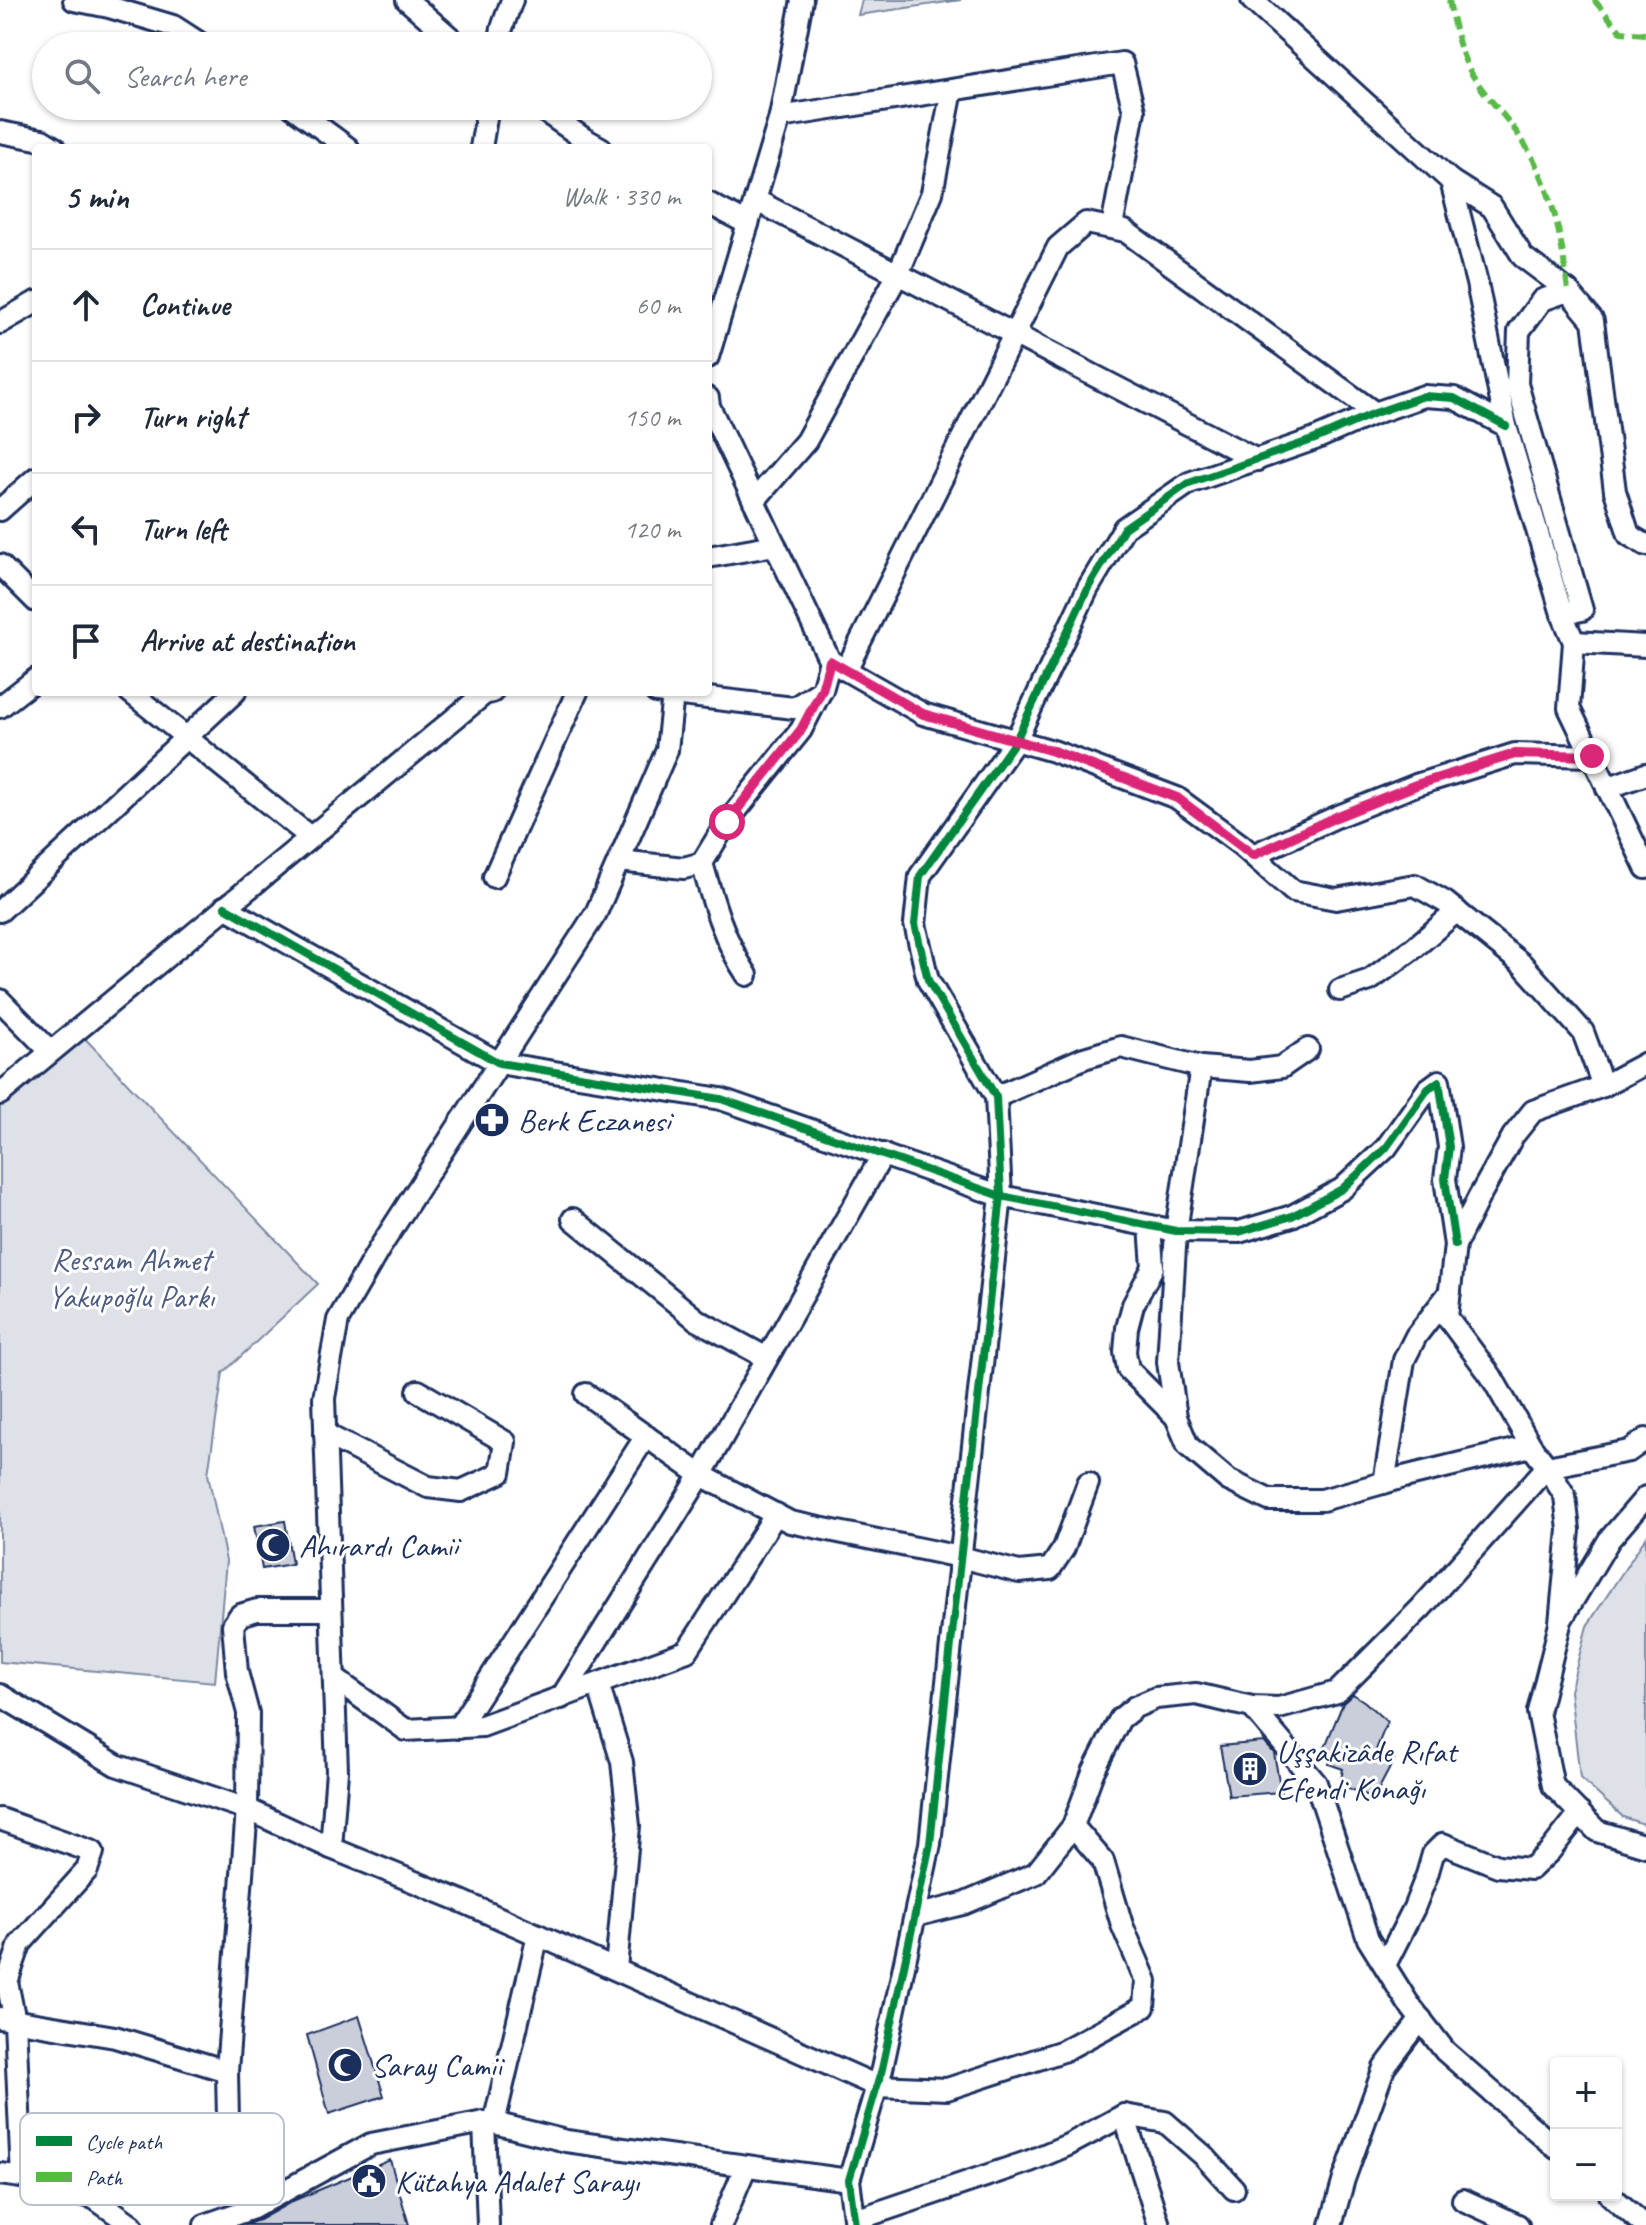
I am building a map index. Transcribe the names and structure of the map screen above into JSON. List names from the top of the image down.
{
  "parks": ["Ressam Ahmet Yakupoğlu Parkı"],
  "places": {
    "pharmacy": ["Berk Eczanesi"],
    "mosque": ["Ahırardı Camii", "Saray Camii"],
    "building": ["Uşşakizâde Rıfat Efendi Konağı"],
    "public building": ["Kütahya Adalet Sarayı"]
  },
  "legend": ["Cycle path", "Path"],
  "page": {
    "search": "Search here",
    "heading": ["5 min", "Walk · 330 m"],
    "list": [
      ["Continue", "60 m"],
      ["Turn right", "150 m"],
      ["Turn left", "120 m"],
      "Arrive at destination"
    ],
    "map_buttons": ["+", "−"]
  }
}
